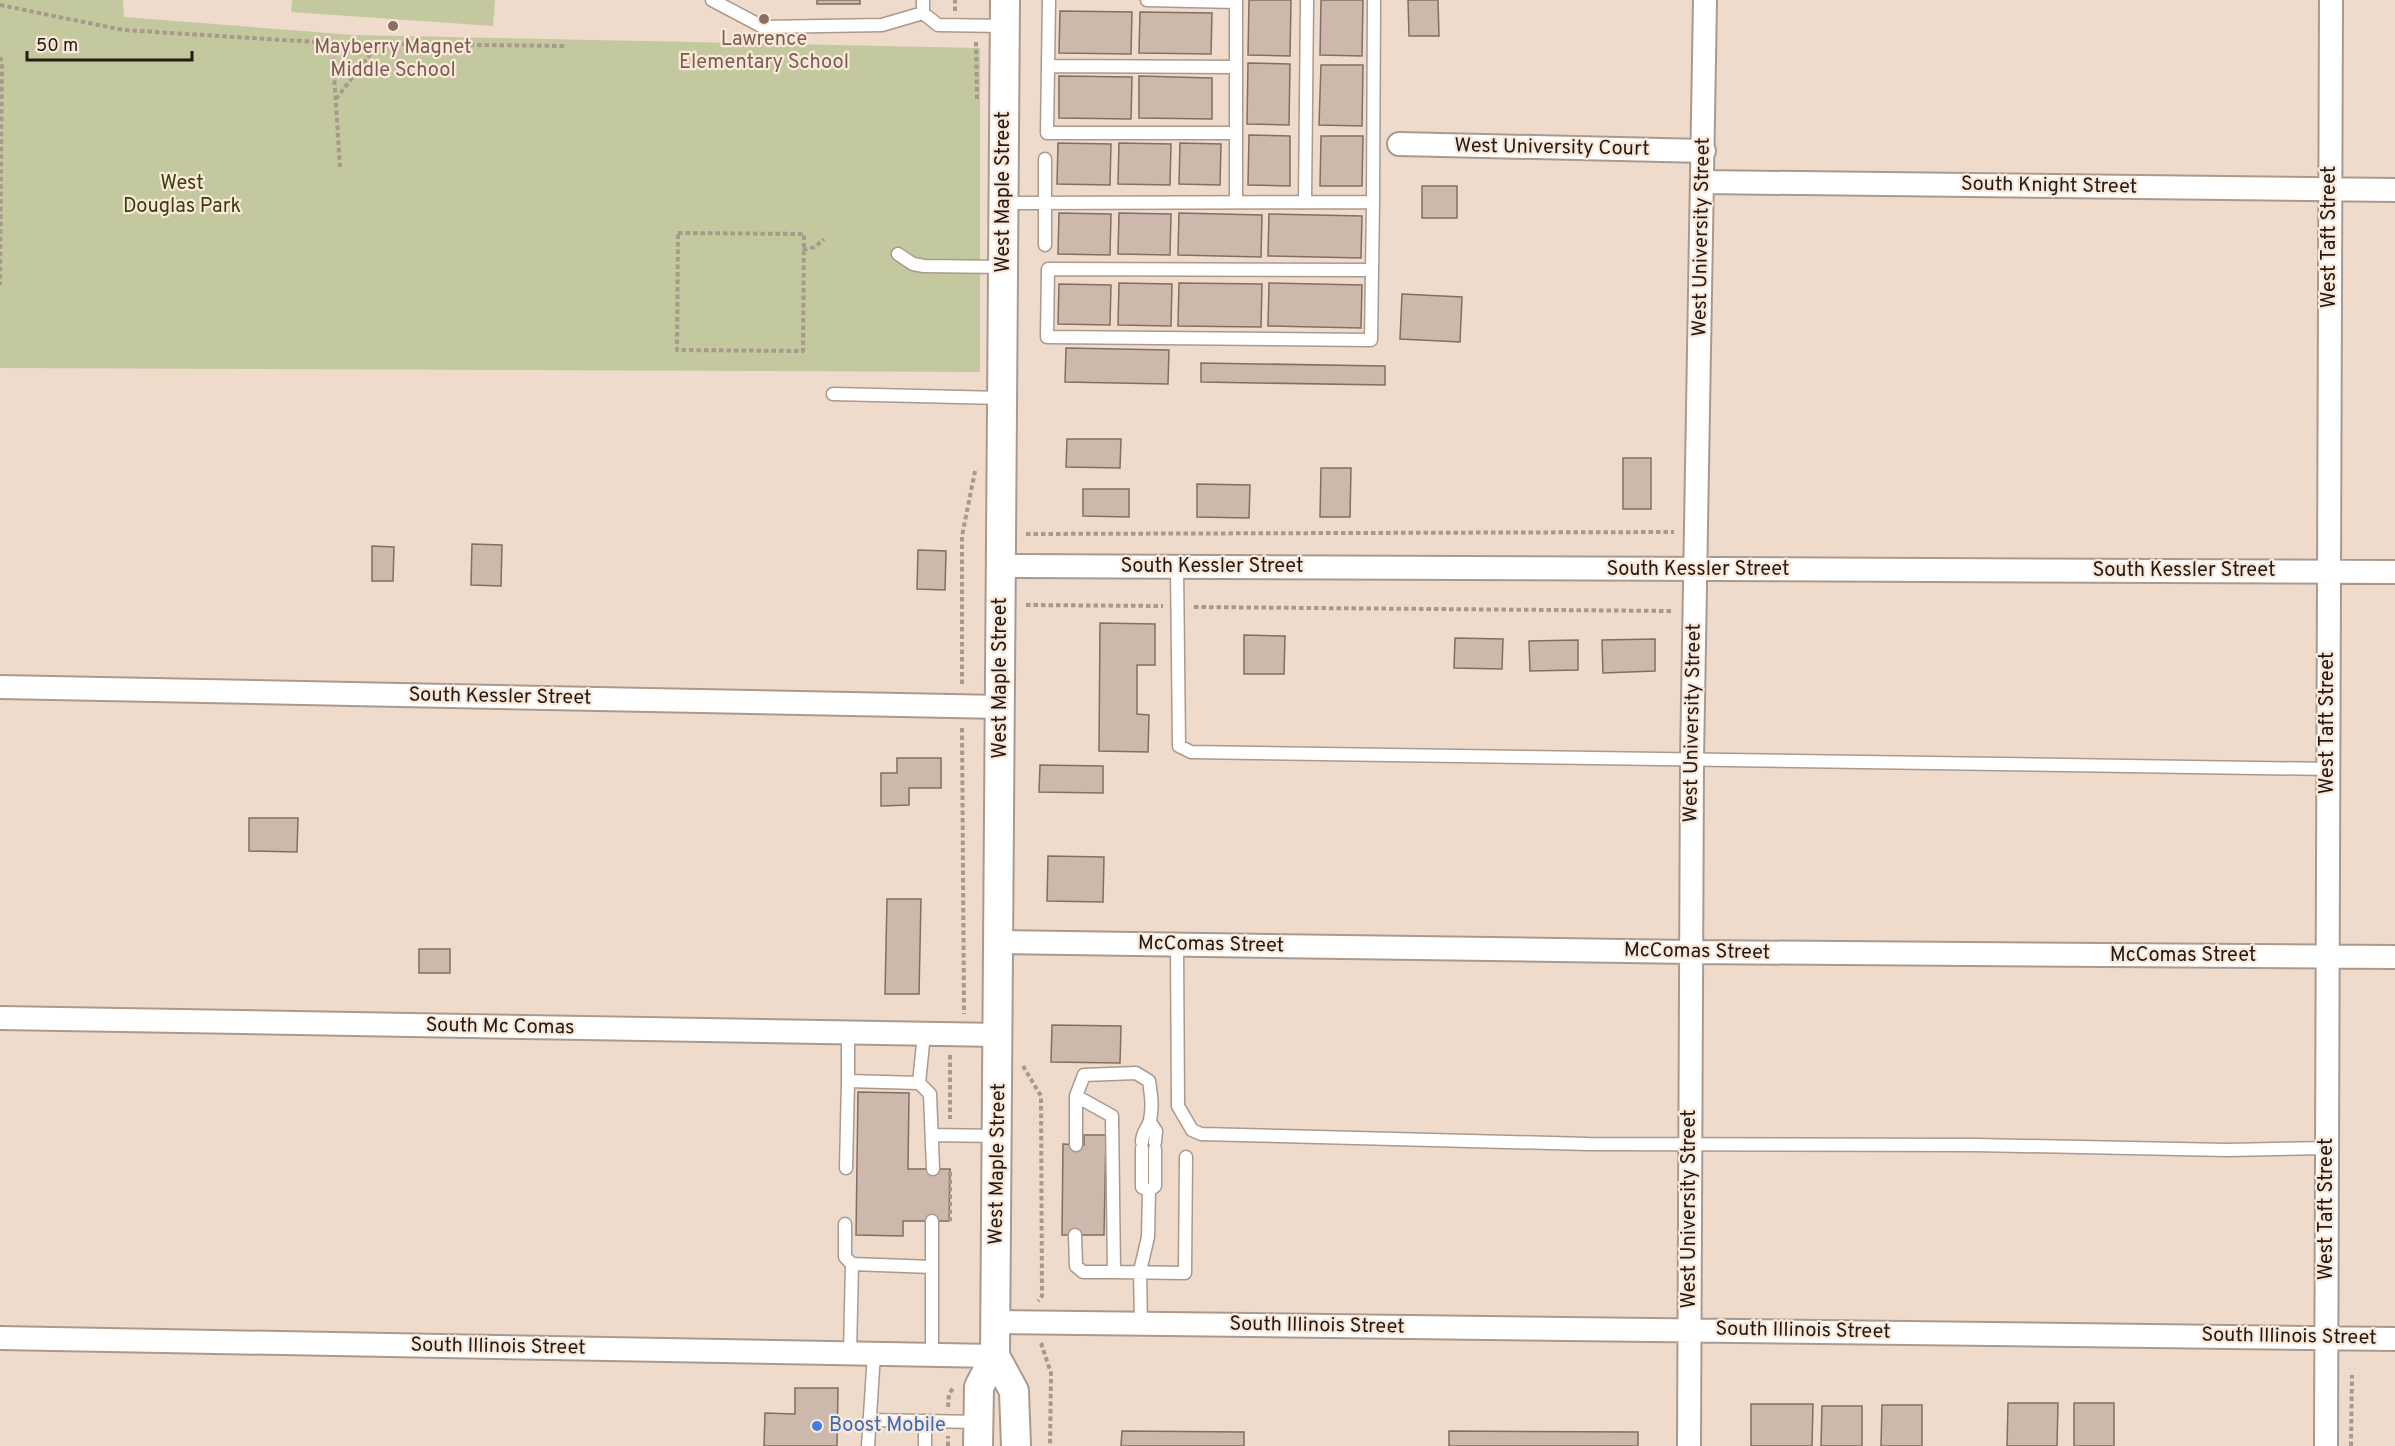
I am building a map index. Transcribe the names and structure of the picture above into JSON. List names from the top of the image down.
{
  "streets": {
    "street": [
      "West University Court",
      "South Knight Street",
      "West Maple Street",
      "West University Street",
      "West Taft Street",
      "South Kessler Street",
      "McComas Street",
      "South Mc Comas",
      "South Illinois Street"
    ]
  },
  "crossings": [
    ["West University Court", "West University Street"],
    ["South Knight Street", "West University Street"],
    ["South Knight Street", "West Taft Street"],
    ["West Maple Street", "South Kessler Street"],
    ["West Maple Street", "McComas Street"],
    ["West Maple Street", "South Mc Comas"],
    ["West Maple Street", "South Illinois Street"],
    ["West University Street", "South Kessler Street"],
    ["West University Street", "McComas Street"],
    ["West University Street", "South Illinois Street"],
    ["West Taft Street", "South Kessler Street"],
    ["West Taft Street", "McComas Street"],
    ["West Taft Street", "South Illinois Street"]
  ],
  "parks": ["West Douglas Park"],
  "places": ["Lawrence Elementary School", "Mayberry Magnet Middle School", "Boost Mobile"],
  "scale_bar": "50 m"
}
